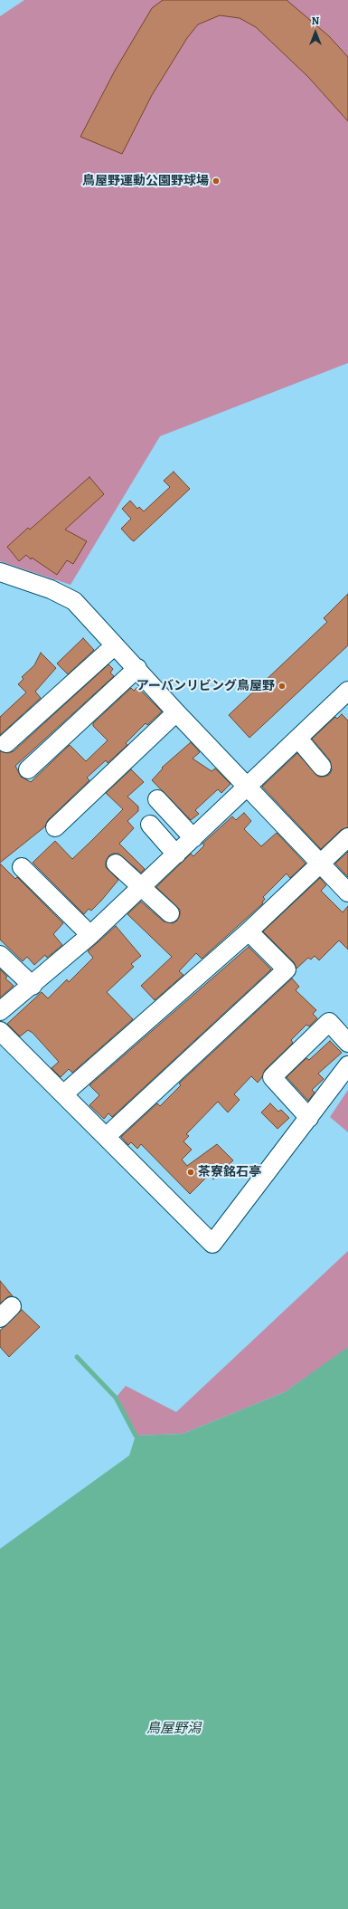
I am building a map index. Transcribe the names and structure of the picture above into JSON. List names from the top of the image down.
{
  "water": ["鳥屋野潟"],
  "places": ["鳥屋野運動公園野球場", "アーバンリビング鳥屋野", "茶寮銘石亭"],
  "north": "top"
}
